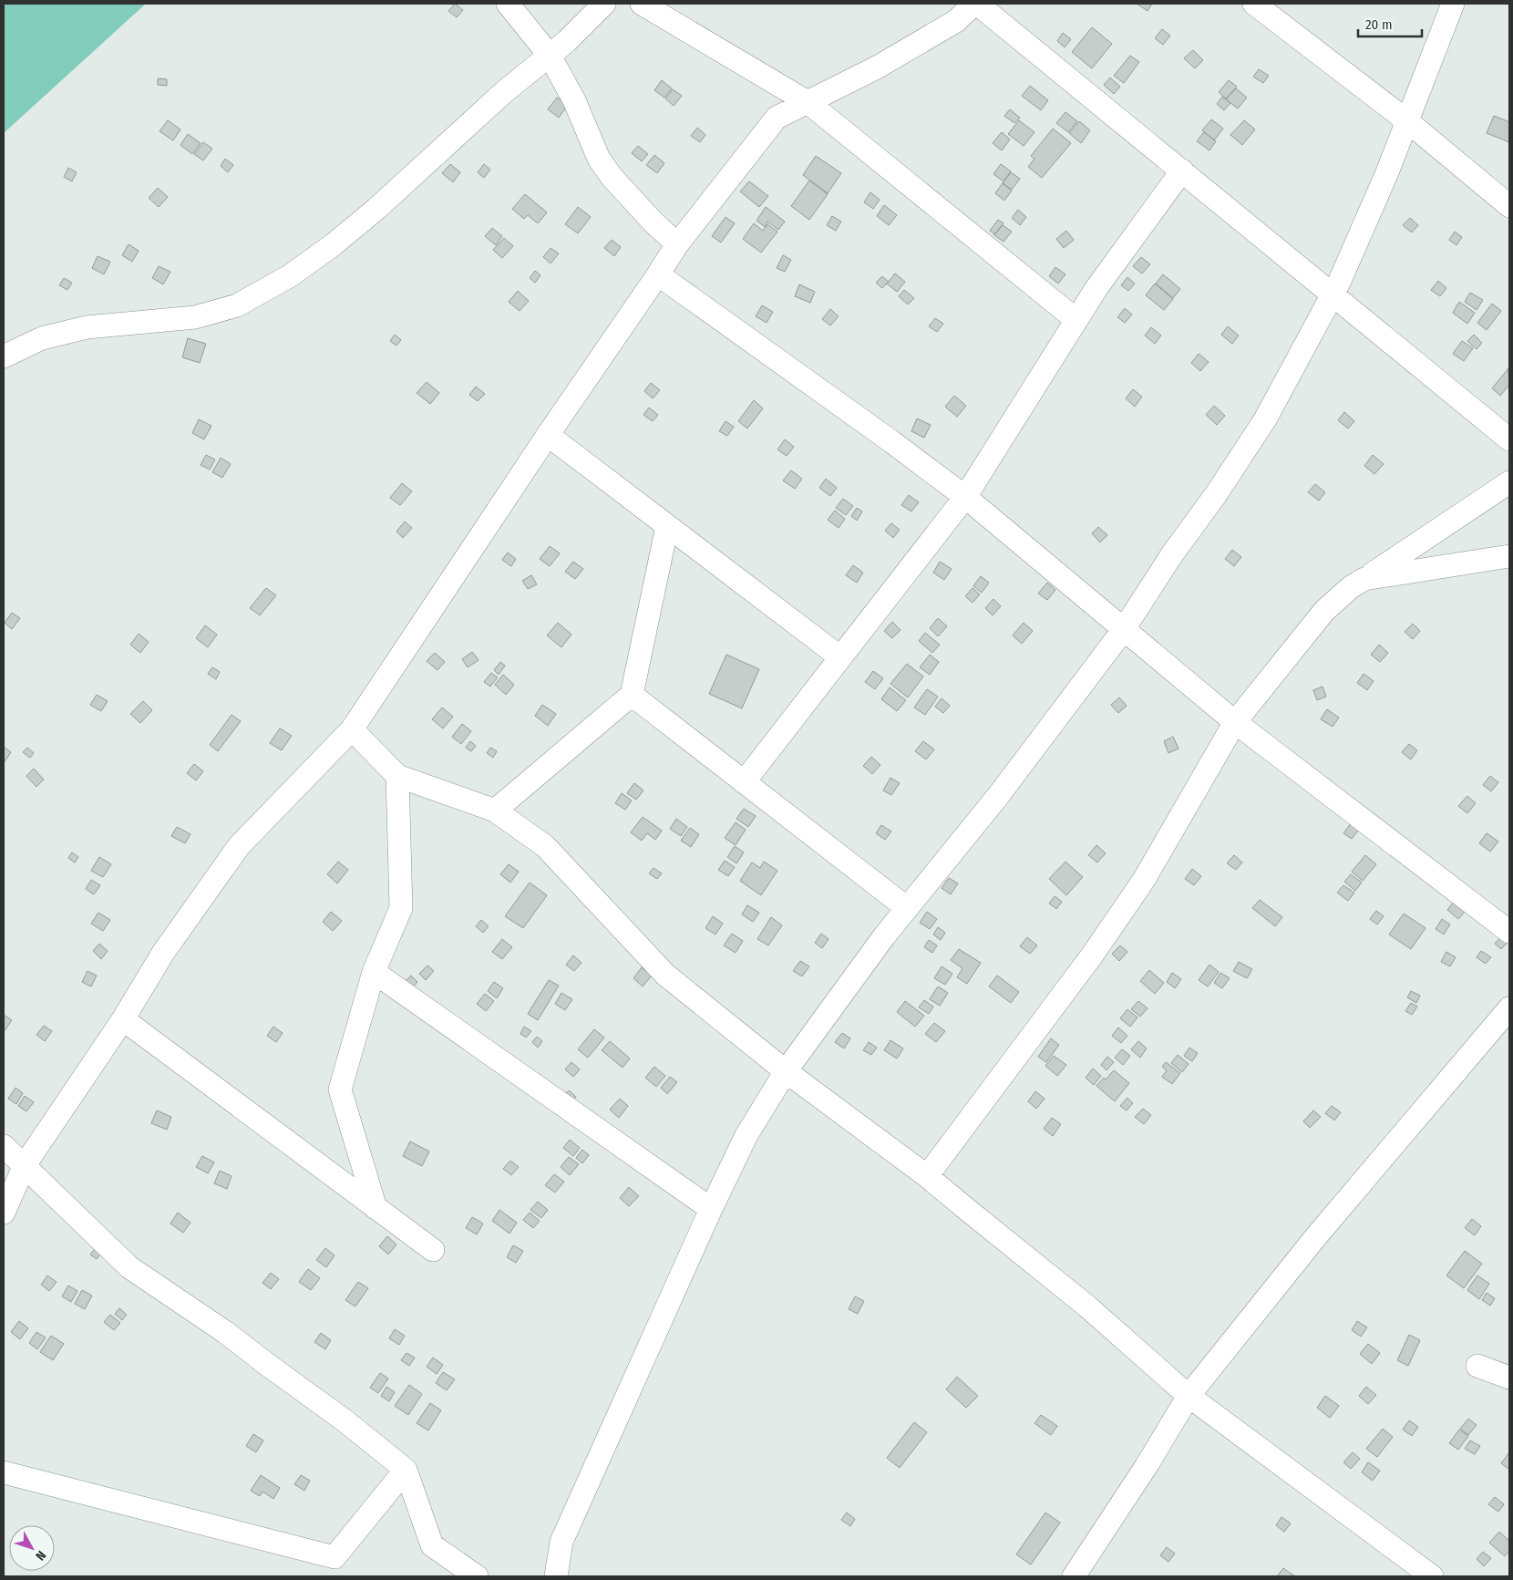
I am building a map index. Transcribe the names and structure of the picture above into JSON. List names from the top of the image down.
{
  "scale_bar": "20 m",
  "north": "bottom right"
}
